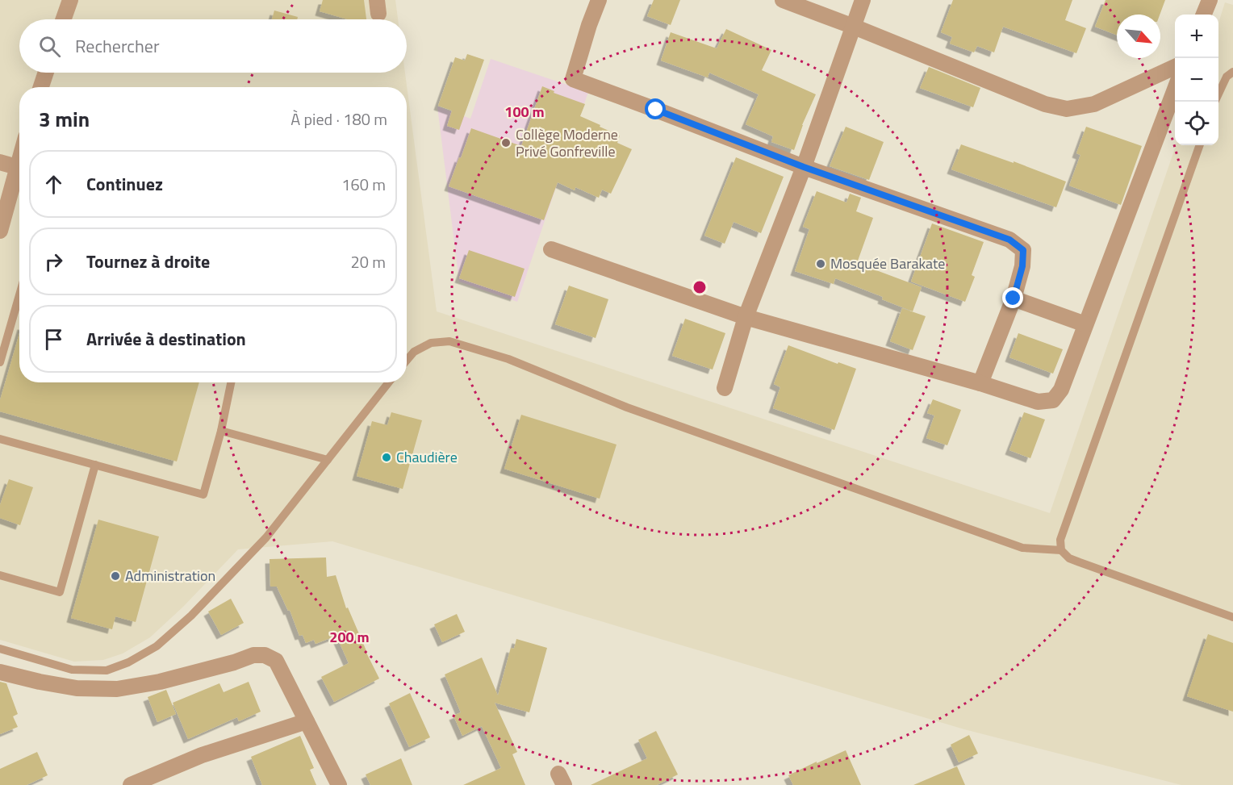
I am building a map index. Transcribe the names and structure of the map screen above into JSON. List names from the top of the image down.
{
  "places": [
    "Collège Moderne Privé Gonfreville",
    "Mosquée Barakate",
    "Chaudière",
    "Administration"
  ],
  "north": "bottom right",
  "page": {
    "map_buttons": ["+", "−"],
    "search": "Rechercher",
    "heading": ["3 min", "À pied · 180 m"],
    "list": [
      ["Continuez", "160 m"],
      ["Tournez à droite", "20 m"],
      "Arrivée à destination"
    ]
  },
  "rings": ["100 m", "200 m"]
}
